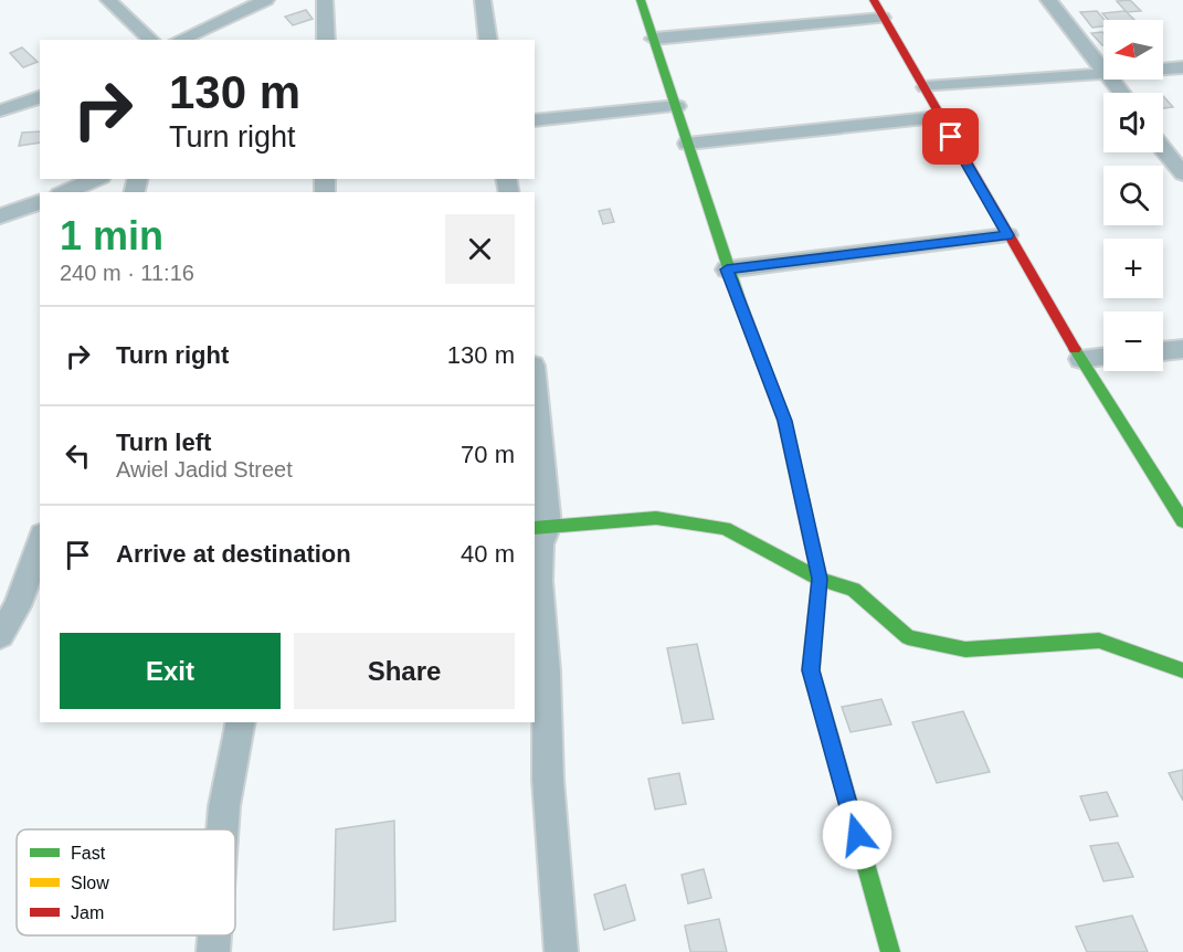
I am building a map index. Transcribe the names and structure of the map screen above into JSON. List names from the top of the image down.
{
  "legend": ["Fast", "Slow", "Jam"],
  "north": "left",
  "page": {
    "map_buttons": ["+", "−"],
    "turn": ["130 m", "Turn right"],
    "heading": ["1 min", "240 m · 11:16"],
    "list": [
      {
        "name": "Turn right",
        "value": "130 m"
      },
      {
        "name": "Turn left",
        "note": "Awiel Jadid Street",
        "value": "70 m"
      },
      {
        "name": "Arrive at destination",
        "value": "40 m"
      }
    ],
    "buttons": ["Exit", "Share"]
  }
}
